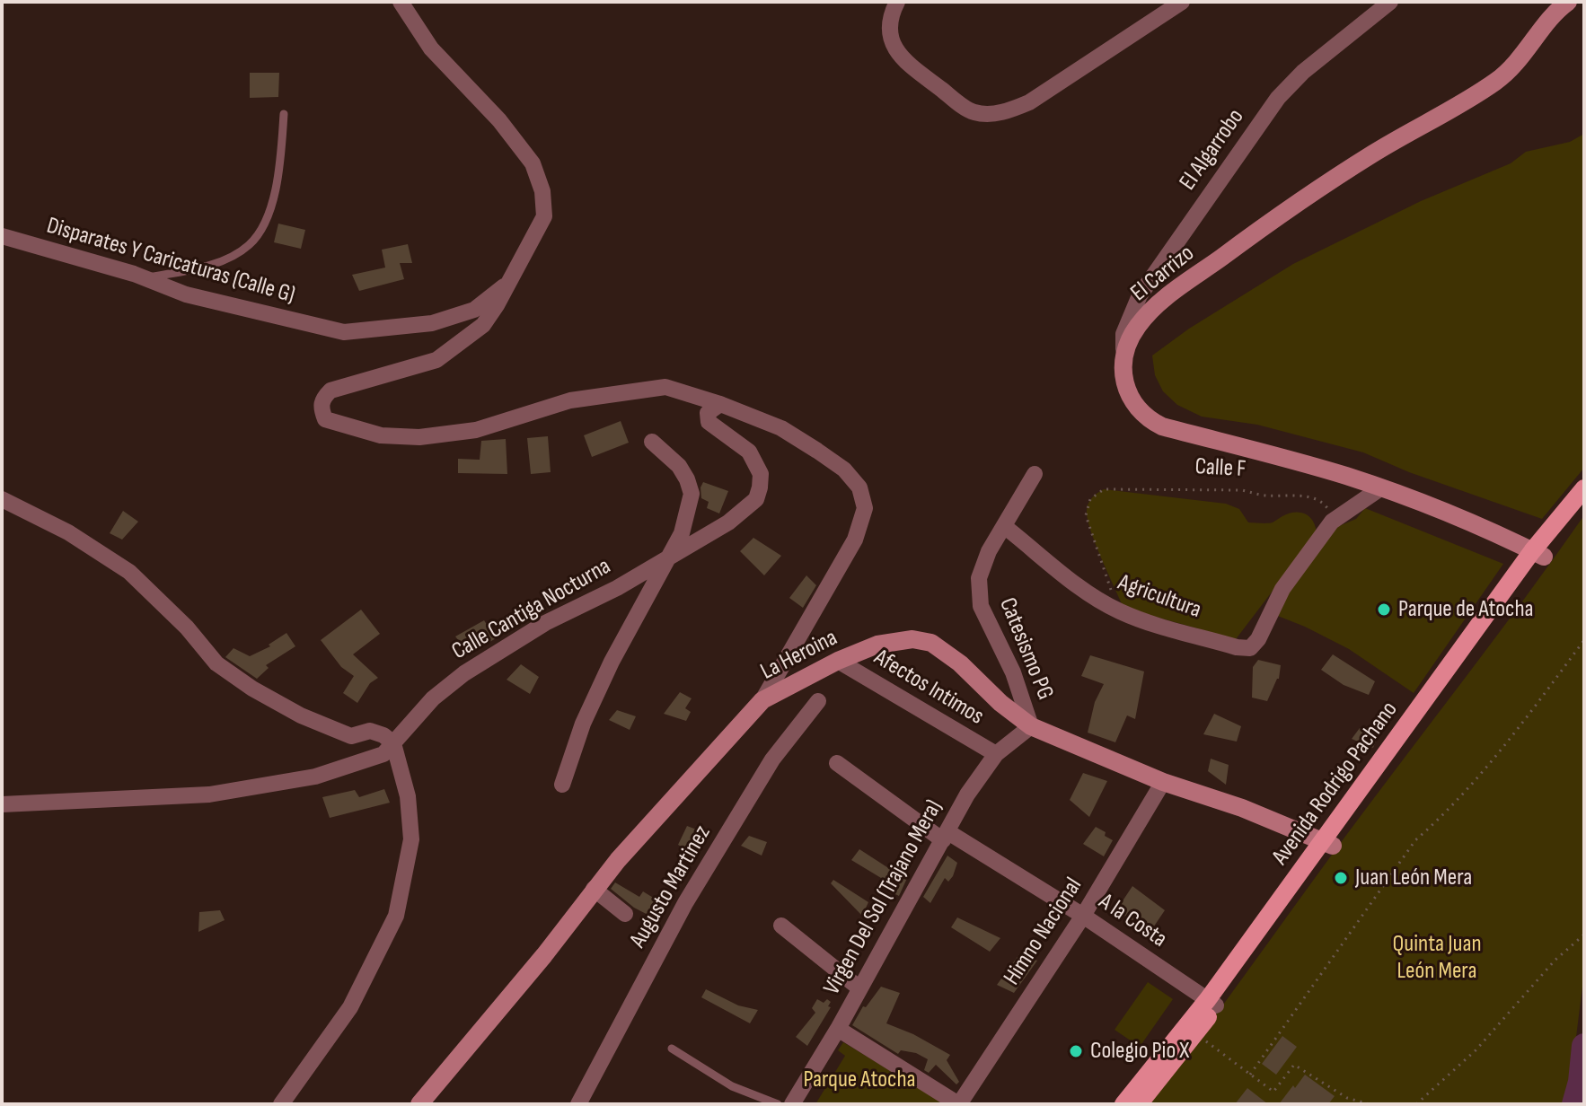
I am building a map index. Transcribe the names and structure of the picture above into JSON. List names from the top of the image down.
{
  "streets": {
    "main road": ["Avenida Rodrigo Pachano"],
    "street": [
      "El Algarrobo",
      "Disparates Y Caricaturas (Calle G)",
      "El Carrizo",
      "Agricultura",
      "Calle Cantiga Nocturna",
      "Catesismo PG",
      "La Heroina",
      "Afectos Intimos",
      "Augusto Martinez",
      "Virgen Del Sol (Trajano Mera)",
      "A la Costa",
      "Himno Nacional"
    ],
    "path": ["Calle F"]
  },
  "crossings": [
    ["El Algarrobo", "El Carrizo"],
    ["Calle F", "Agricultura"],
    ["Agricultura", "Catesismo PG"],
    ["Catesismo PG", "La Heroina"],
    ["Catesismo PG", "Virgen Del Sol (Trajano Mera)"],
    ["La Heroina", "Afectos Intimos"],
    ["La Heroina", "Avenida Rodrigo Pachano"],
    ["La Heroina", "Virgen Del Sol (Trajano Mera)"],
    ["La Heroina", "Himno Nacional"],
    ["Afectos Intimos", "Virgen Del Sol (Trajano Mera)"],
    ["Avenida Rodrigo Pachano", "A la Costa"],
    ["Virgen Del Sol (Trajano Mera)", "A la Costa"],
    ["A la Costa", "Himno Nacional"]
  ],
  "parks": ["Quinta Juan León Mera", "Parque Atocha"],
  "places": ["Parque de Atocha", "Juan León Mera", "Colegio Pio X"]
}
